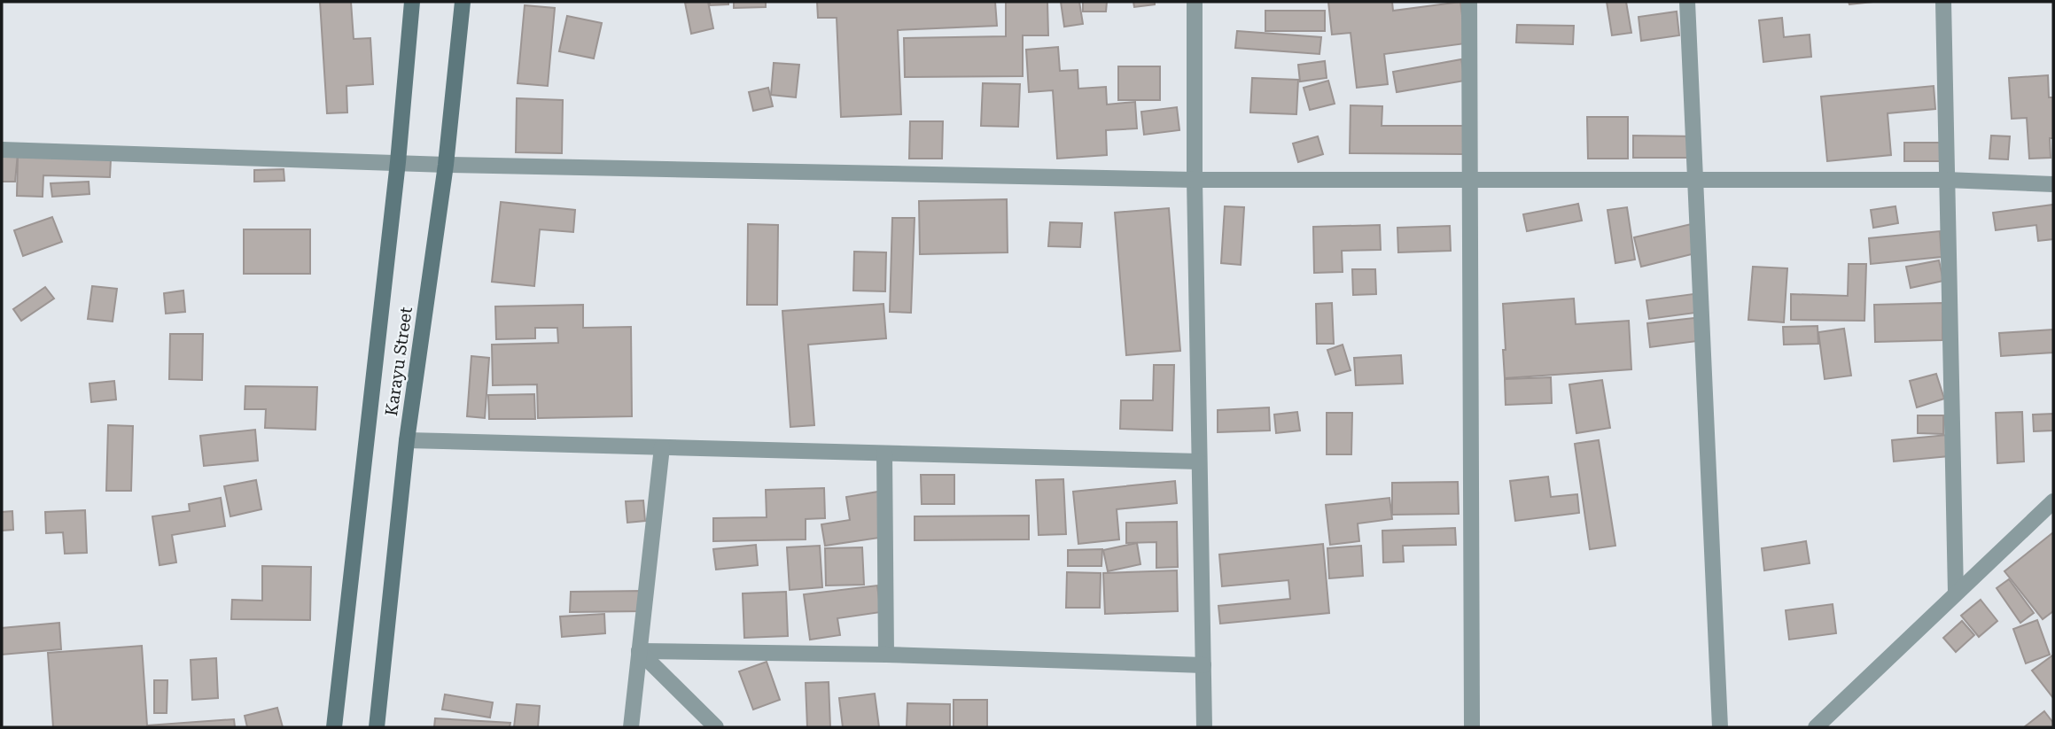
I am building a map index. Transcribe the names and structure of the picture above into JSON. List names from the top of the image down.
{
  "streets": {
    "main road": ["Karayu Street"]
  }
}
